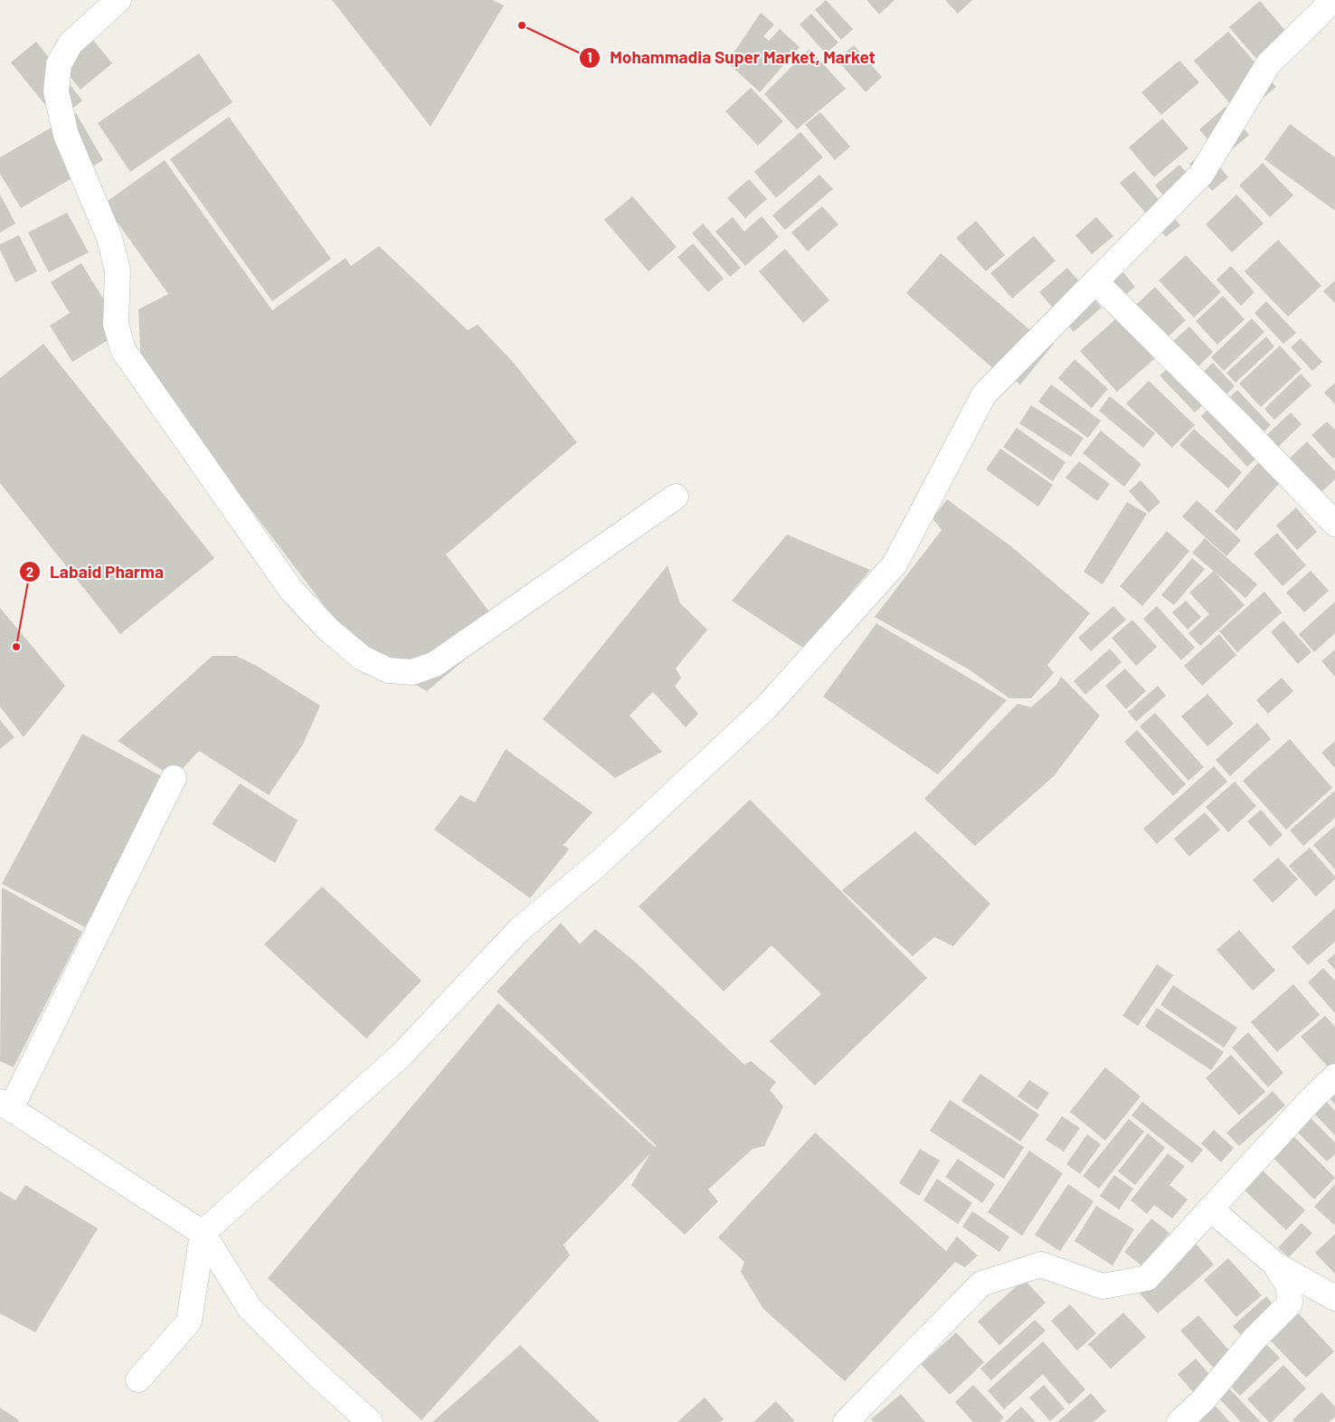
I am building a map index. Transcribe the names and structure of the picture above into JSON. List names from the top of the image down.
{
  "places": ["Mohammadia Super Market, Market", "Labaid Pharma"]
}
